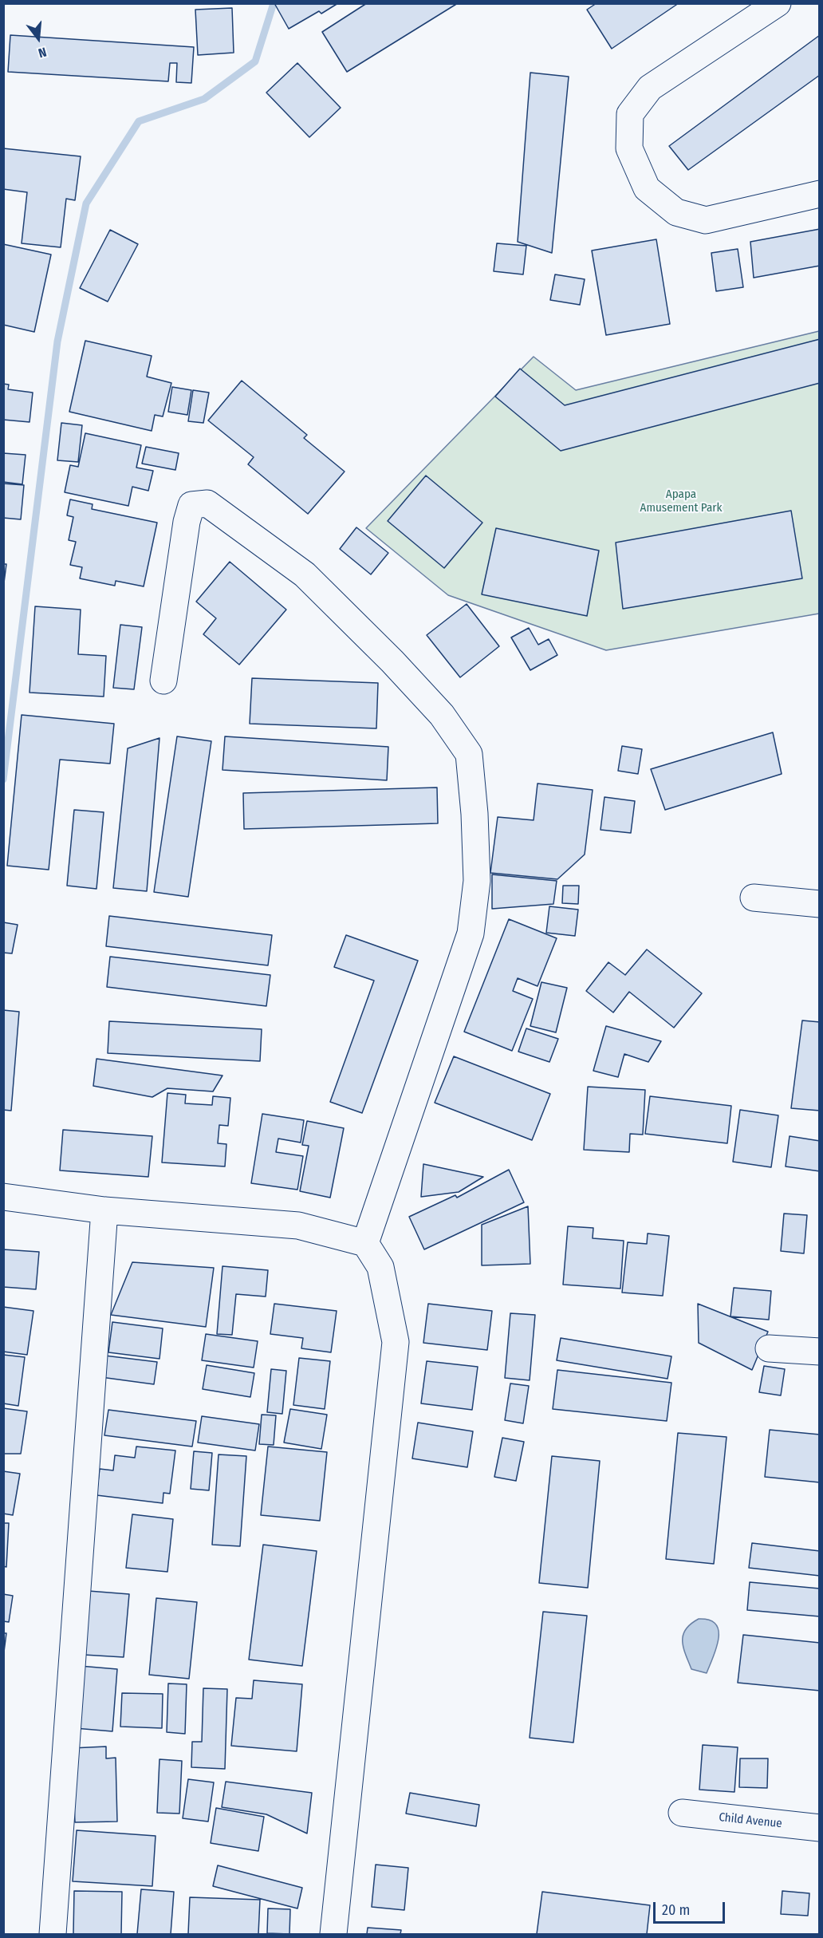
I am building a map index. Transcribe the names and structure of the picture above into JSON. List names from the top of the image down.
{
  "streets": {
    "street": ["Child Avenue"]
  },
  "parks": ["Apapa Amusement Park"],
  "scale_bar": "20 m",
  "north": "bottom"
}
